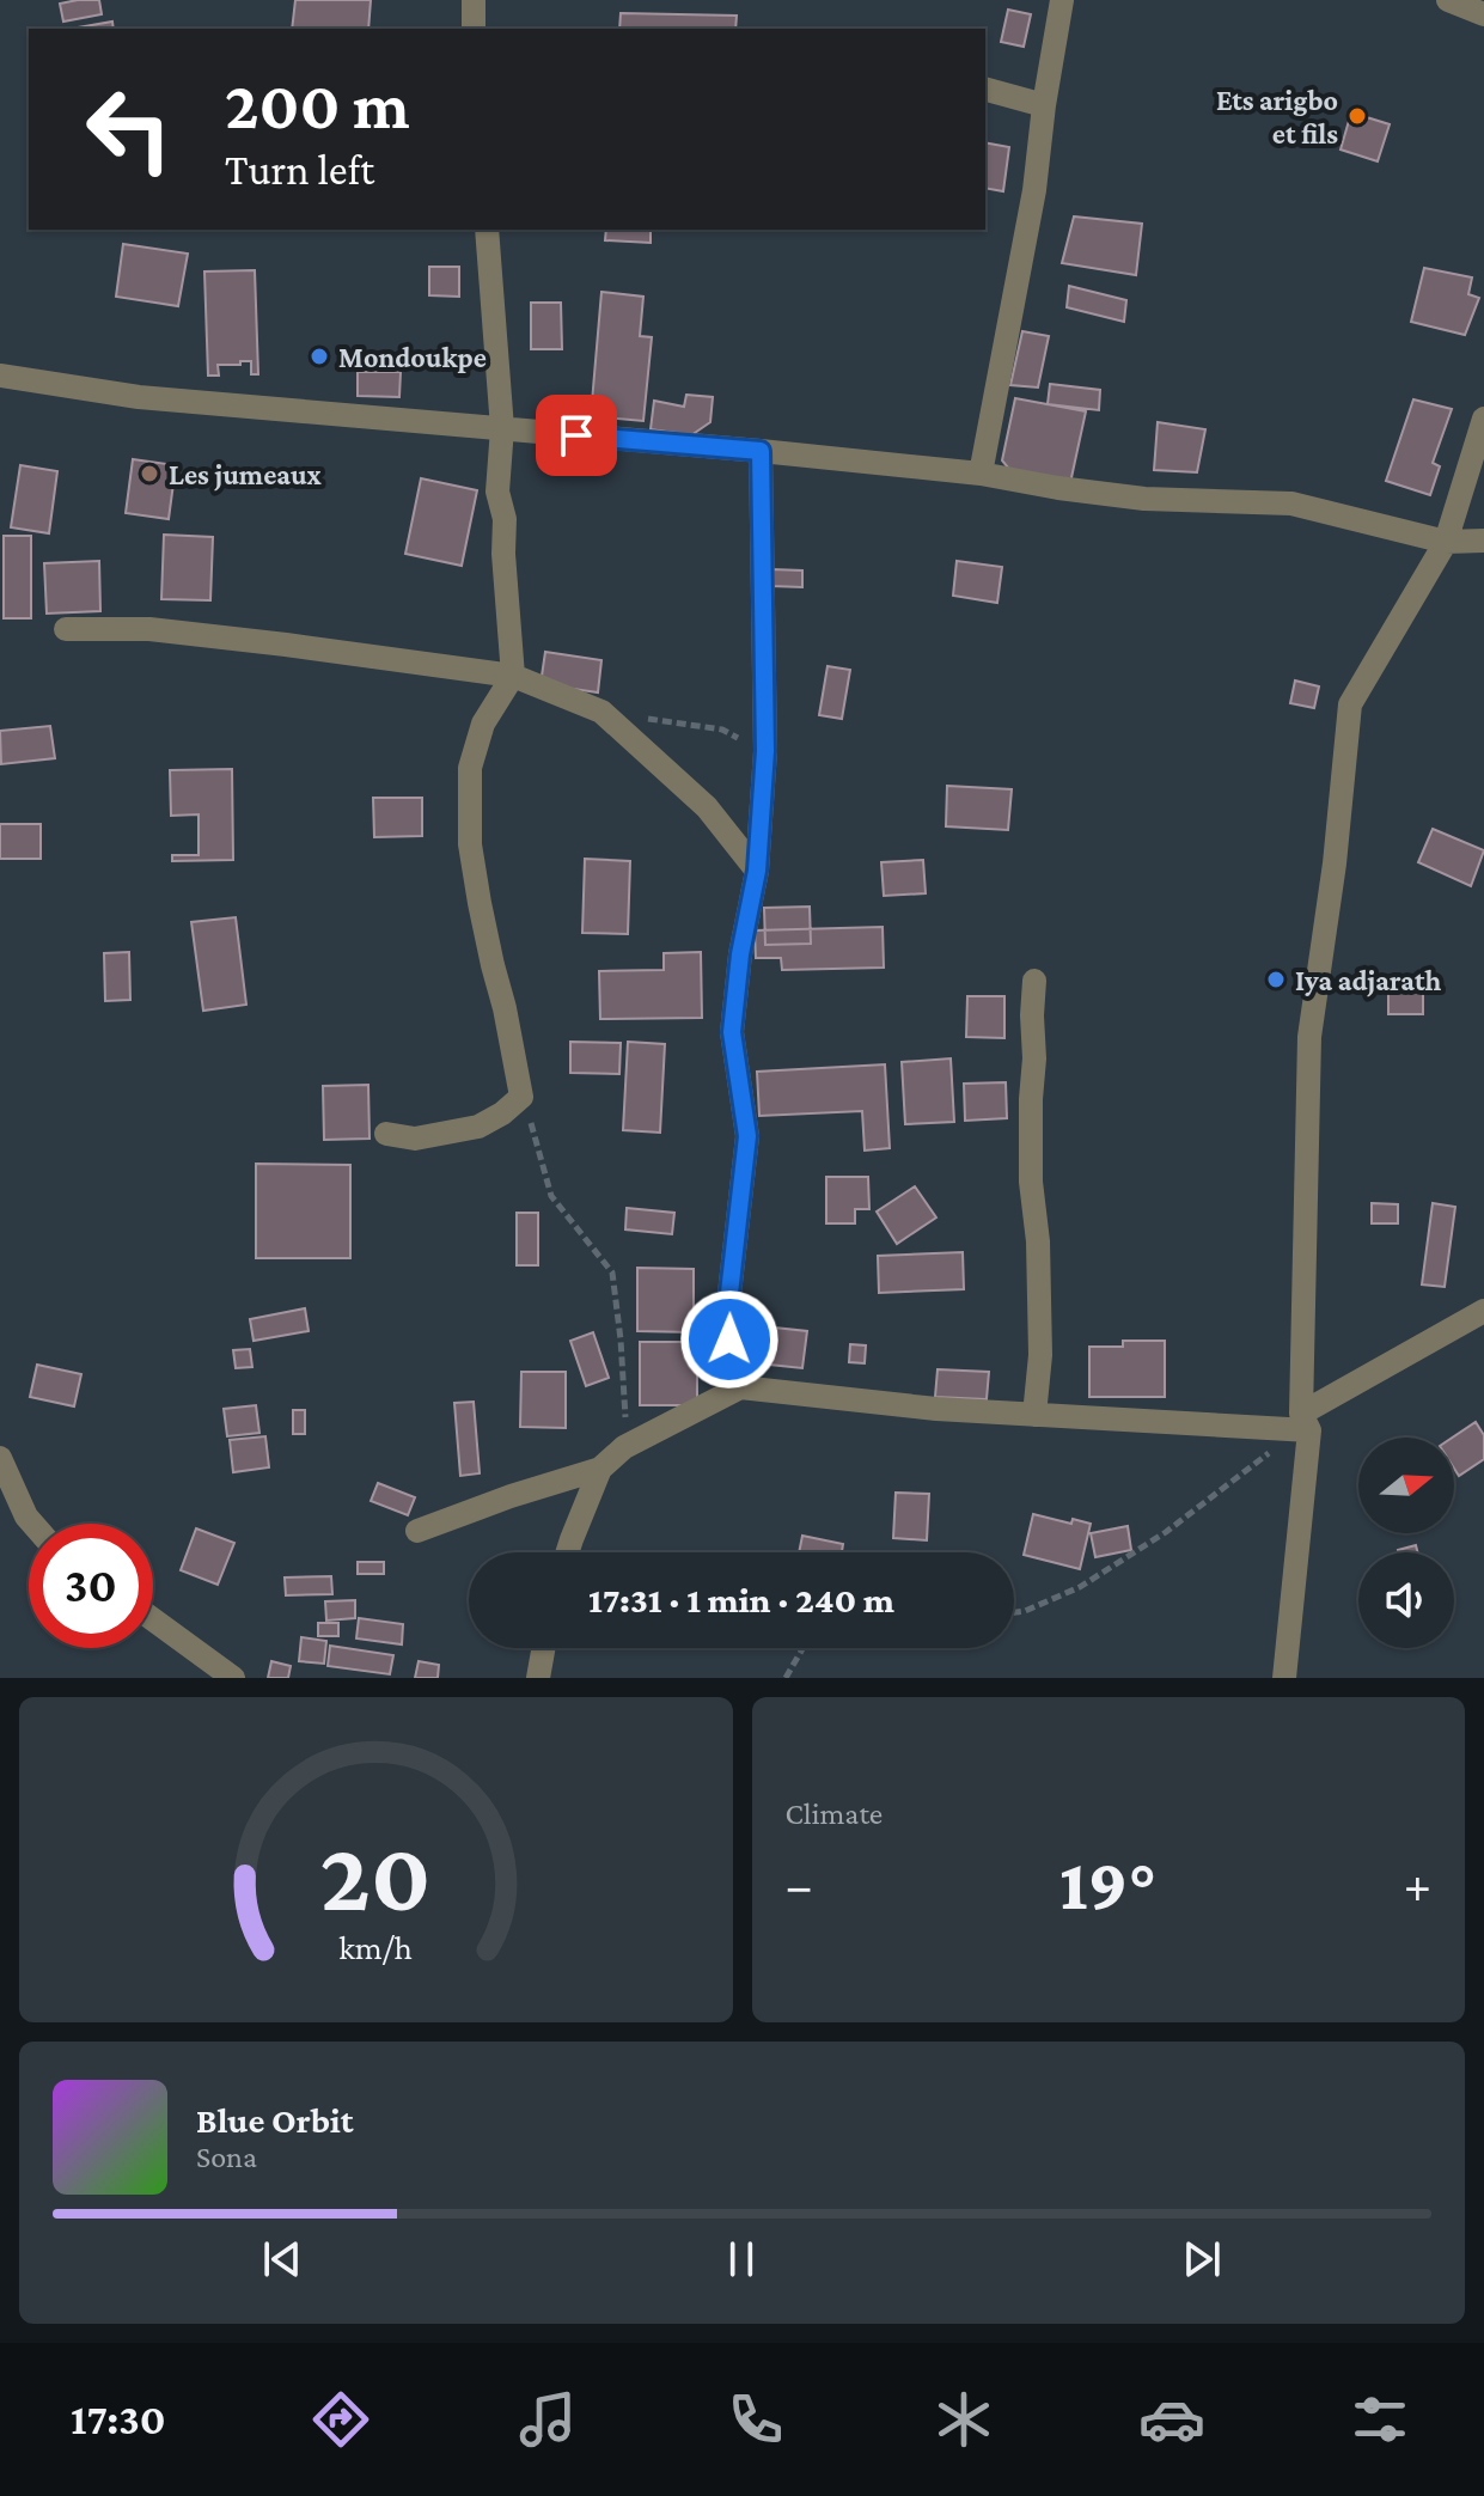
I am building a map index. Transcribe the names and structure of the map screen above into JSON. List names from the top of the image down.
{
  "places": [
    "Ets arigbo et fils",
    "Mondoukpe",
    "Les jumeaux",
    "Iya adjarath"
  ],
  "north": "right",
  "page": {
    "turn": ["200 m", "Turn left"],
    "limit": "30",
    "trip": "17:31 · 1 min · 240 m",
    "tile": "Climate",
    "heat": ["−", "19°", "+"],
    "song": ["Blue Orbit", "Sona"],
    "tabs": "17:30",
    "gauge": ["20", "km/h"]
  }
}
